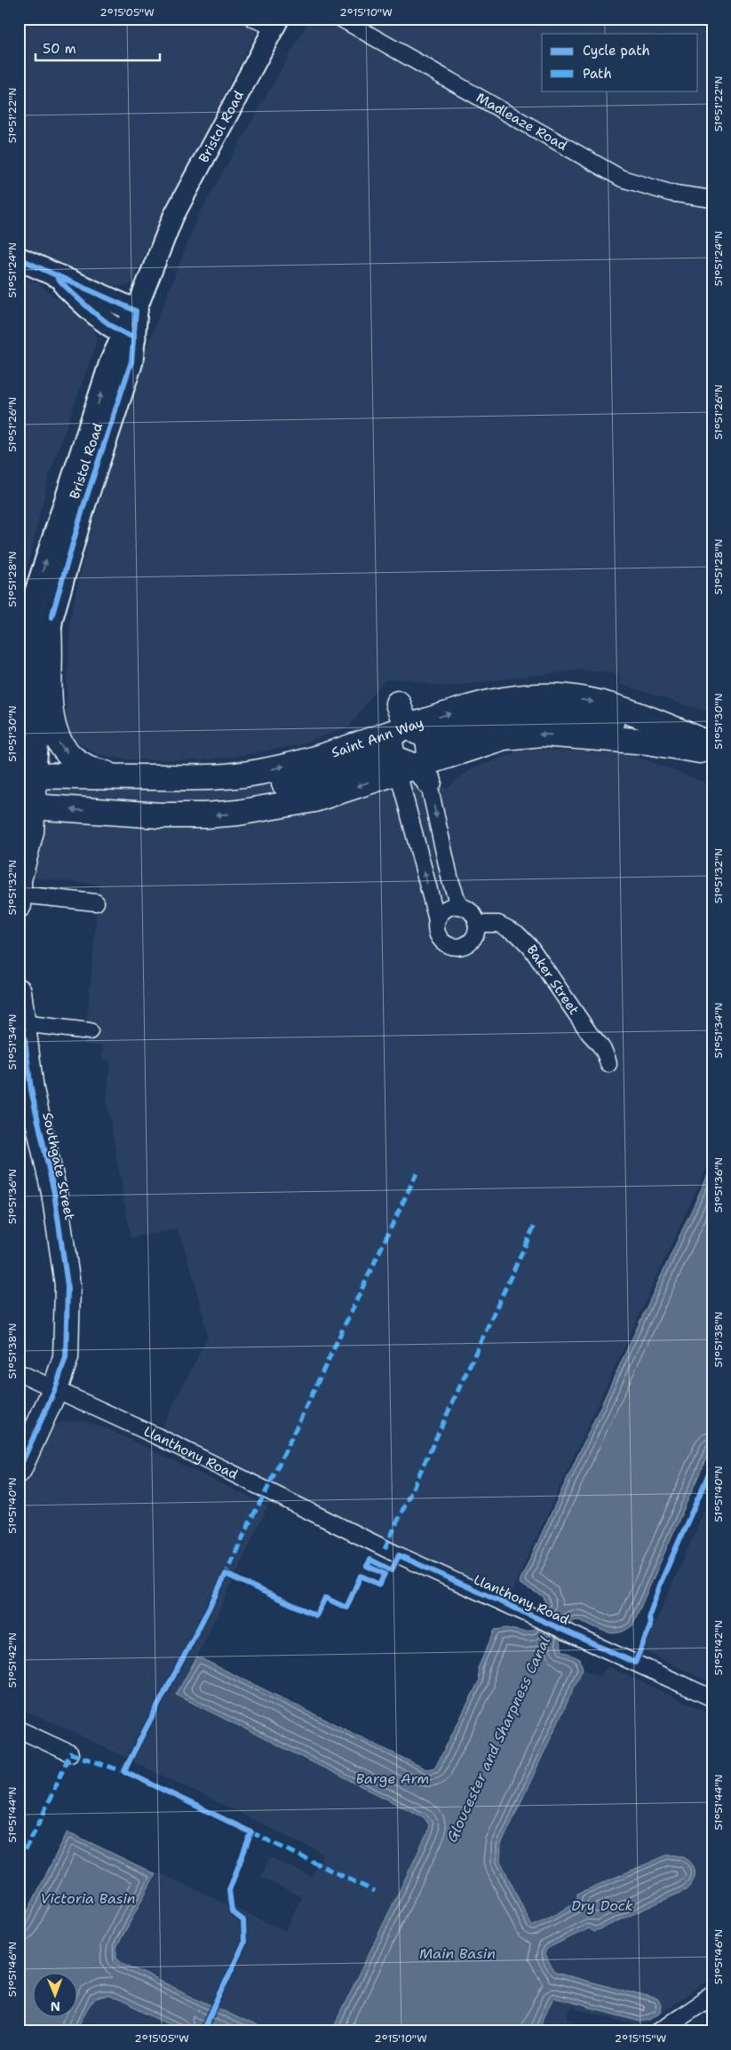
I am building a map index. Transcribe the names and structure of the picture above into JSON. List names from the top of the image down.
{
  "streets": {
    "main road": ["Bristol Road", "Saint Ann Way", "Southgate Street"],
    "street": ["Madleaze Road", "Baker Street", "Llanthony Road"]
  },
  "crossings": [
    ["Southgate Street", "Llanthony Road"]
  ],
  "water": [
    "Gloucester and Sharpness Canal",
    "Barge Arm",
    "Victoria Basin",
    "Dry Dock",
    "Main Basin"
  ],
  "legend": ["Cycle path", "Path"],
  "scale_bar": "50 m",
  "north": "bottom",
  "coordinates": [
    "2°15'05\"W",
    "2°15'10\"W",
    "51°51'22\"N",
    "51°51'24\"N",
    "51°51'26\"N",
    "51°51'28\"N",
    "51°51'30\"N",
    "51°51'32\"N",
    "51°51'34\"N",
    "51°51'36\"N",
    "51°51'38\"N",
    "51°51'40\"N",
    "51°51'42\"N",
    "51°51'44\"N",
    "51°51'46\"N",
    "2°15'15\"W"
  ]
}
